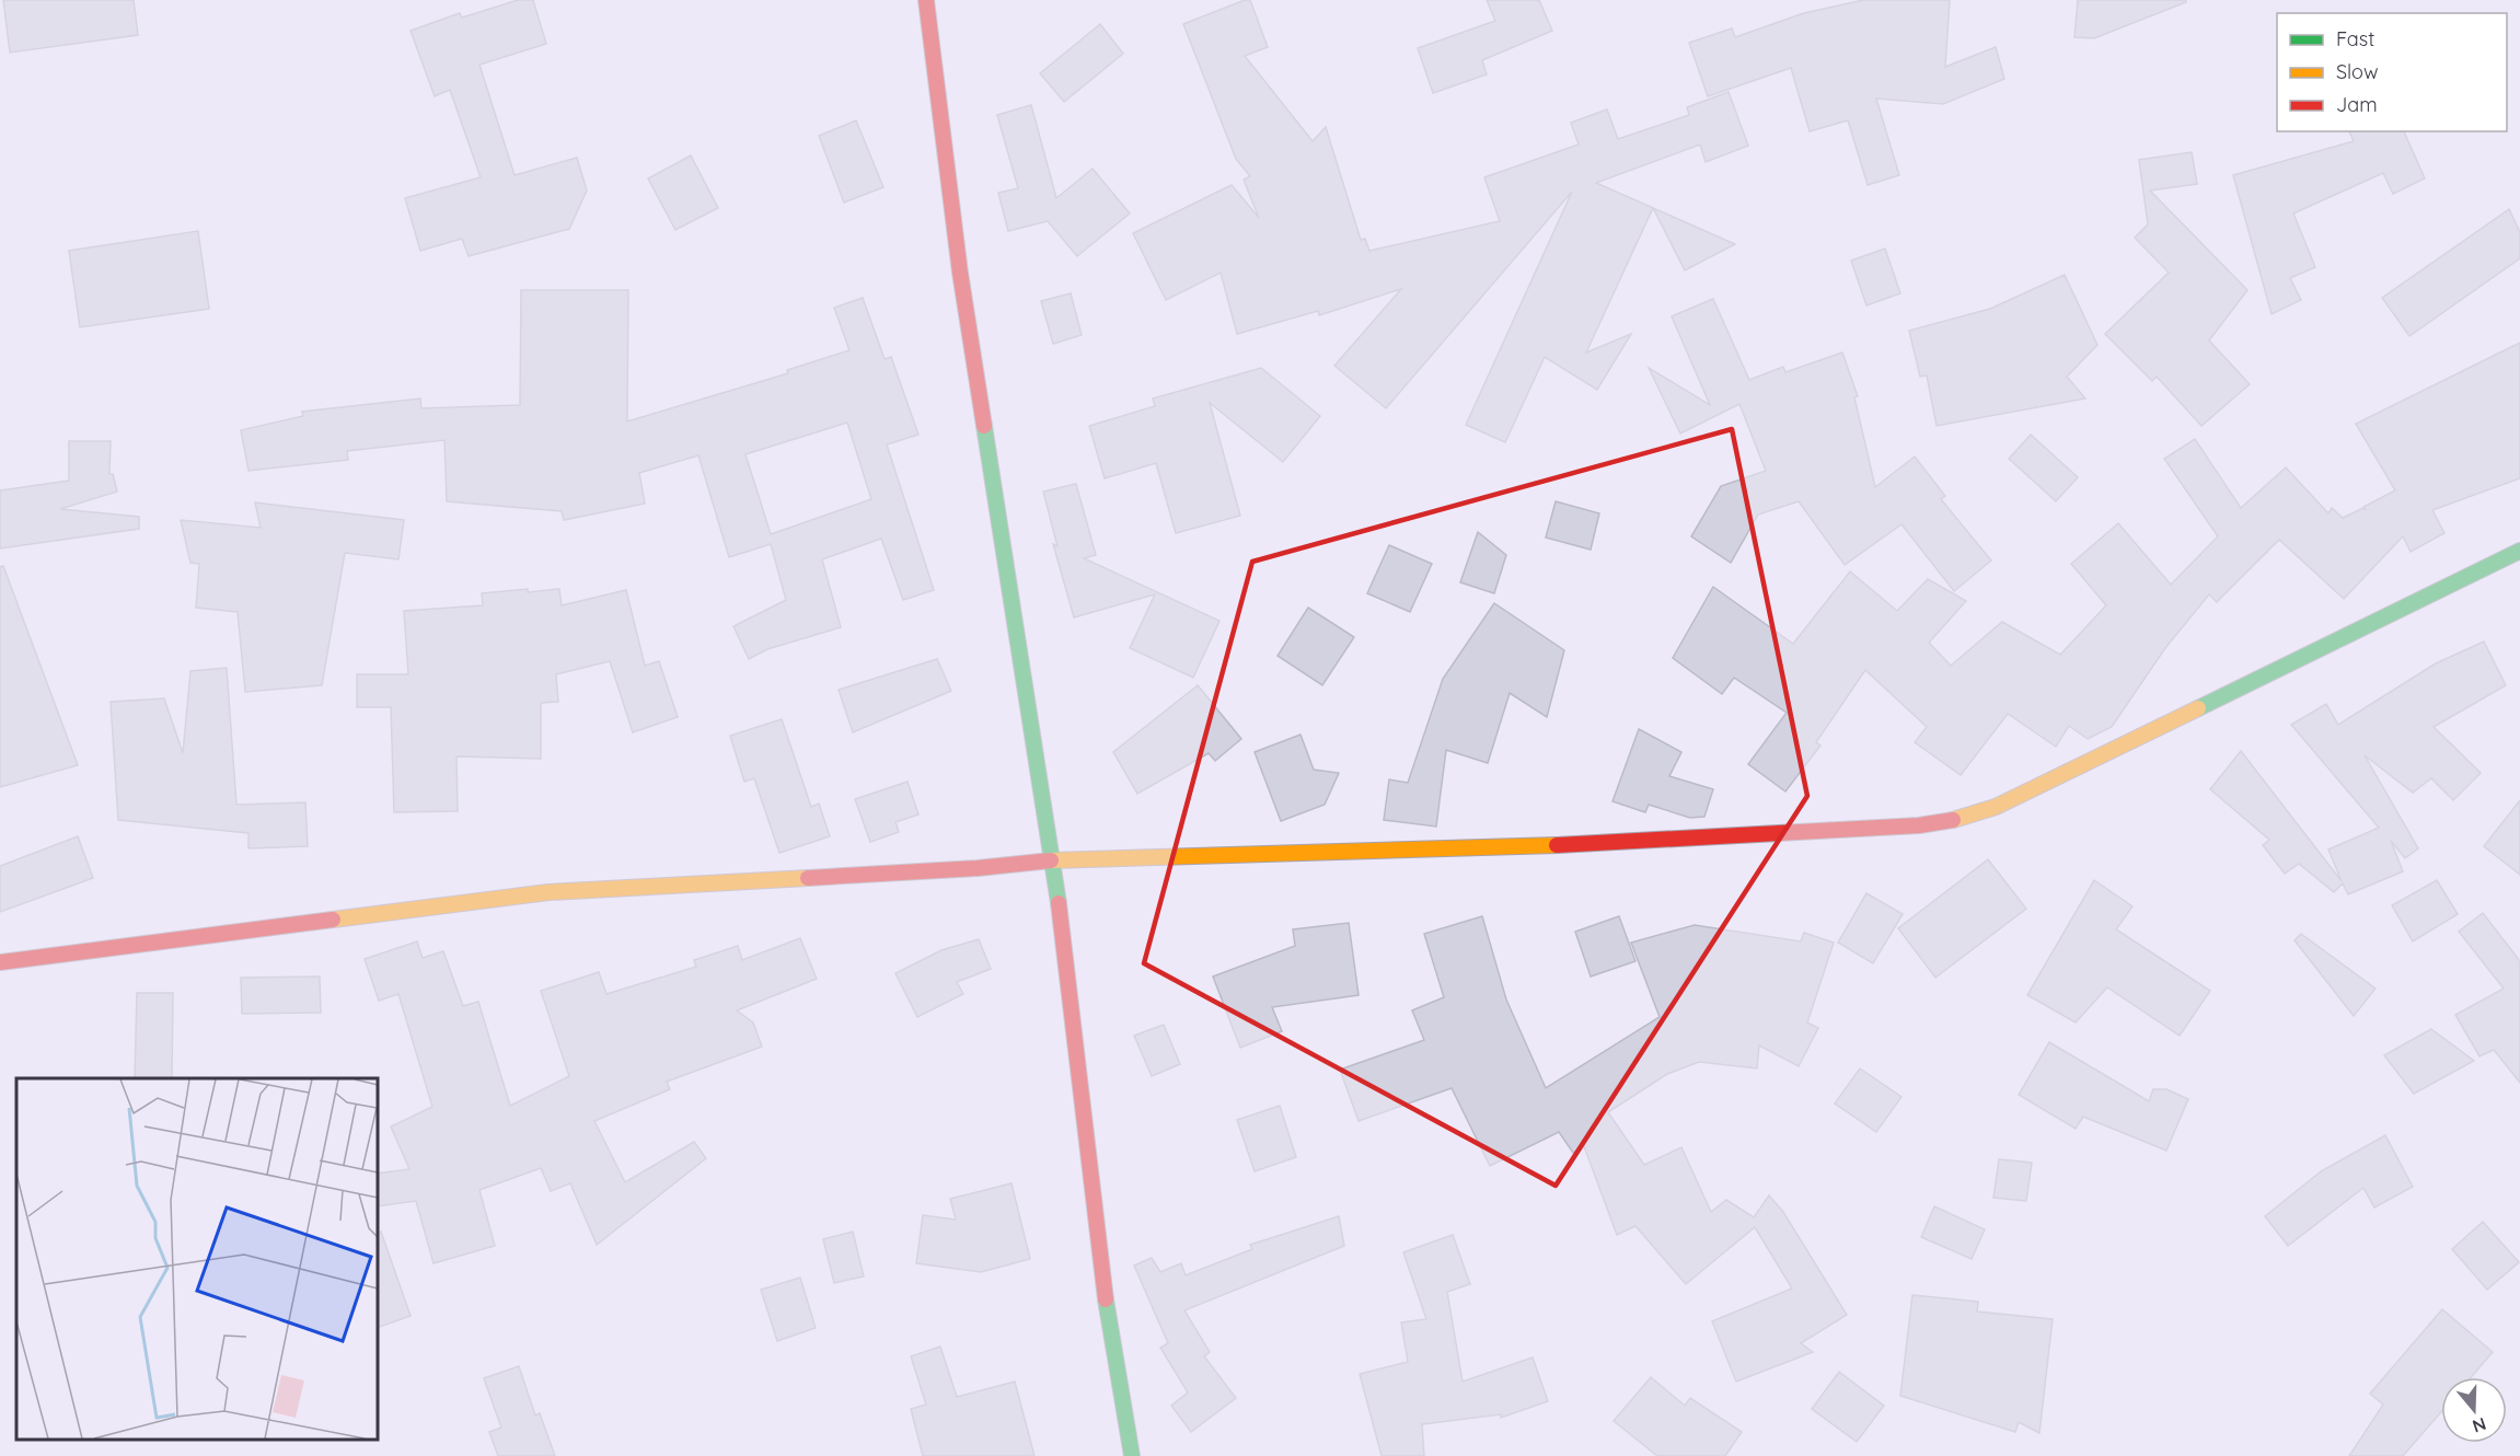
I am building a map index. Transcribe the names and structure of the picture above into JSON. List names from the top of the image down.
{
  "legend": ["Fast", "Slow", "Jam"],
  "north": "bottom"
}
